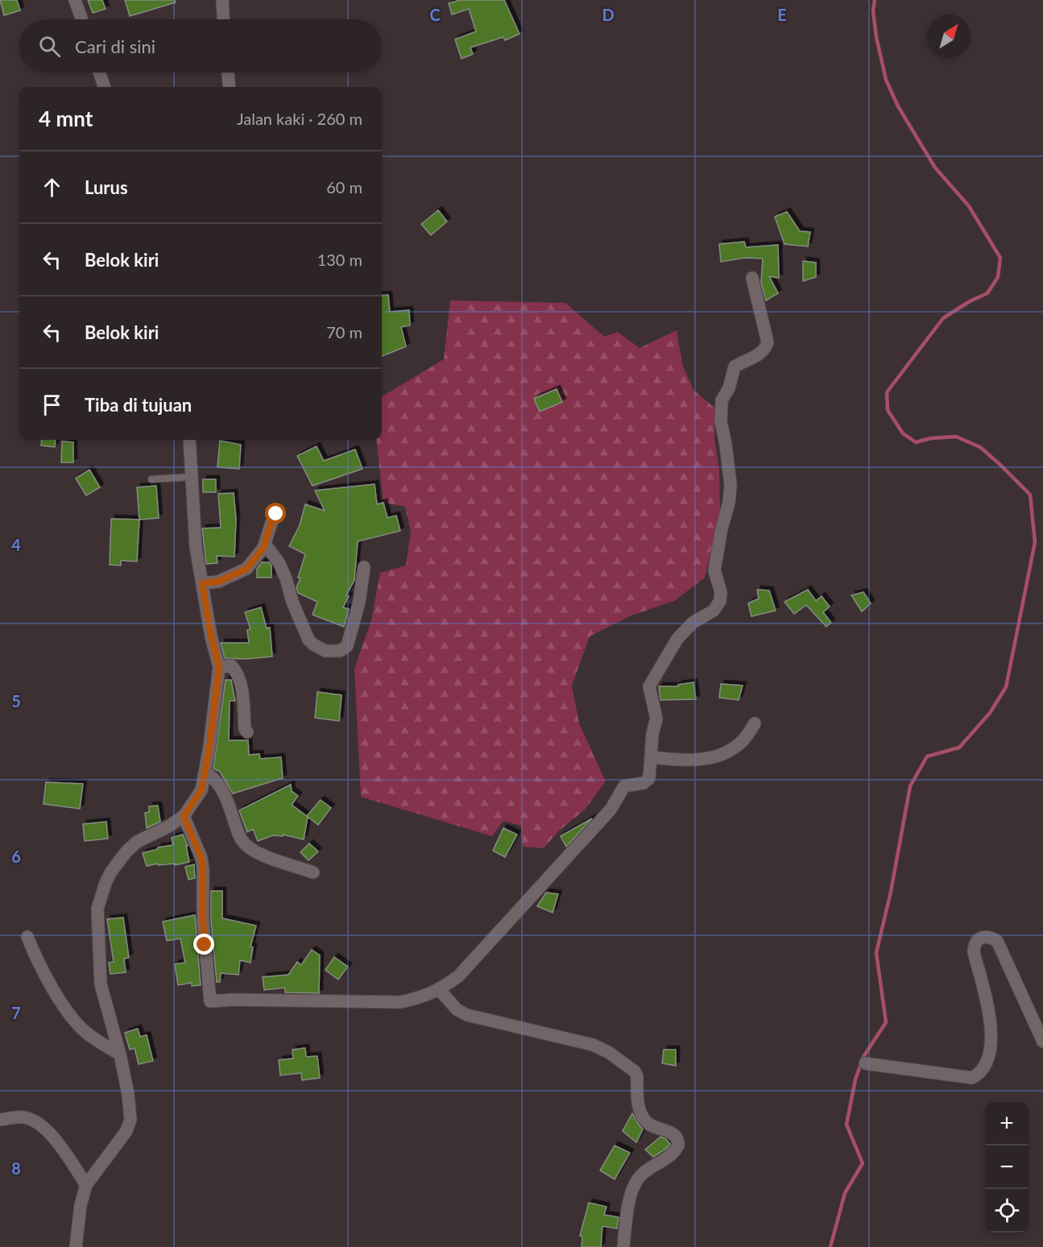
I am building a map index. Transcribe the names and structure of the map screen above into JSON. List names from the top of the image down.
{
  "north": "top right",
  "page": {
    "search": "Cari di sini",
    "heading": ["4 mnt", "Jalan kaki · 260 m"],
    "list": [
      ["Lurus", "60 m"],
      ["Belok kiri", "130 m"],
      ["Belok kiri", "70 m"],
      "Tiba di tujuan"
    ],
    "map_buttons": ["+", "−"]
  },
  "grid": {
    "columns": ["C", "D", "E"],
    "rows": [
      "4",
      "5",
      "6",
      "7",
      "8"
    ]
  }
}
